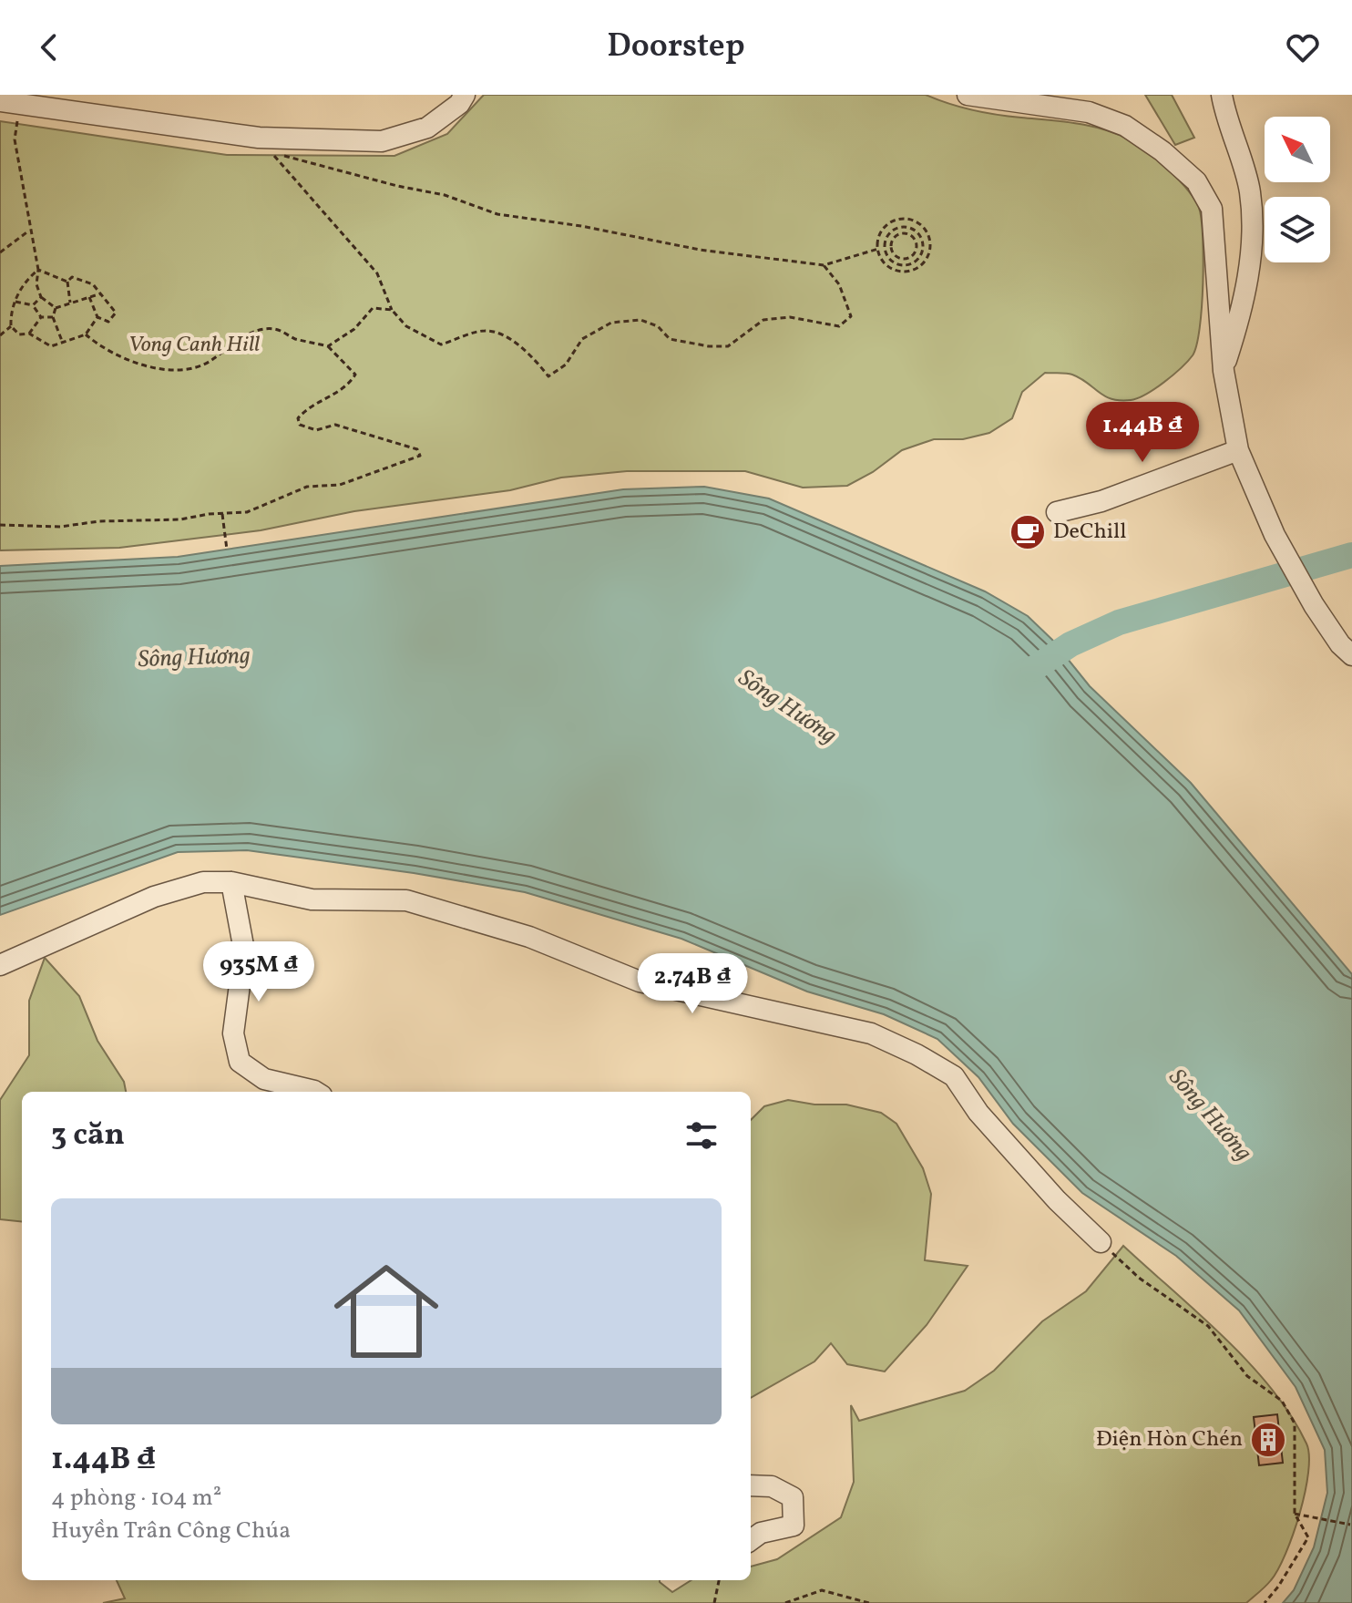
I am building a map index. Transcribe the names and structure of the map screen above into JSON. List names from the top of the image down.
{
  "water": ["Sông Hương"],
  "parks": ["Vong Canh Hill"],
  "places": {
    "cafe": ["DeChill"],
    "building": ["Điện Hòn Chén"]
  },
  "north": "top left",
  "page": {
    "header": "Doorstep",
    "price": ["1.44B ₫", "935M ₫", "2.74B ₫"],
    "heading": "3 căn",
    "list": [
      {
        "name": "1.44B ₫",
        "note": "4 phòng · 104 m² · Huyền Trân Công Chúa"
      }
    ]
  }
}
